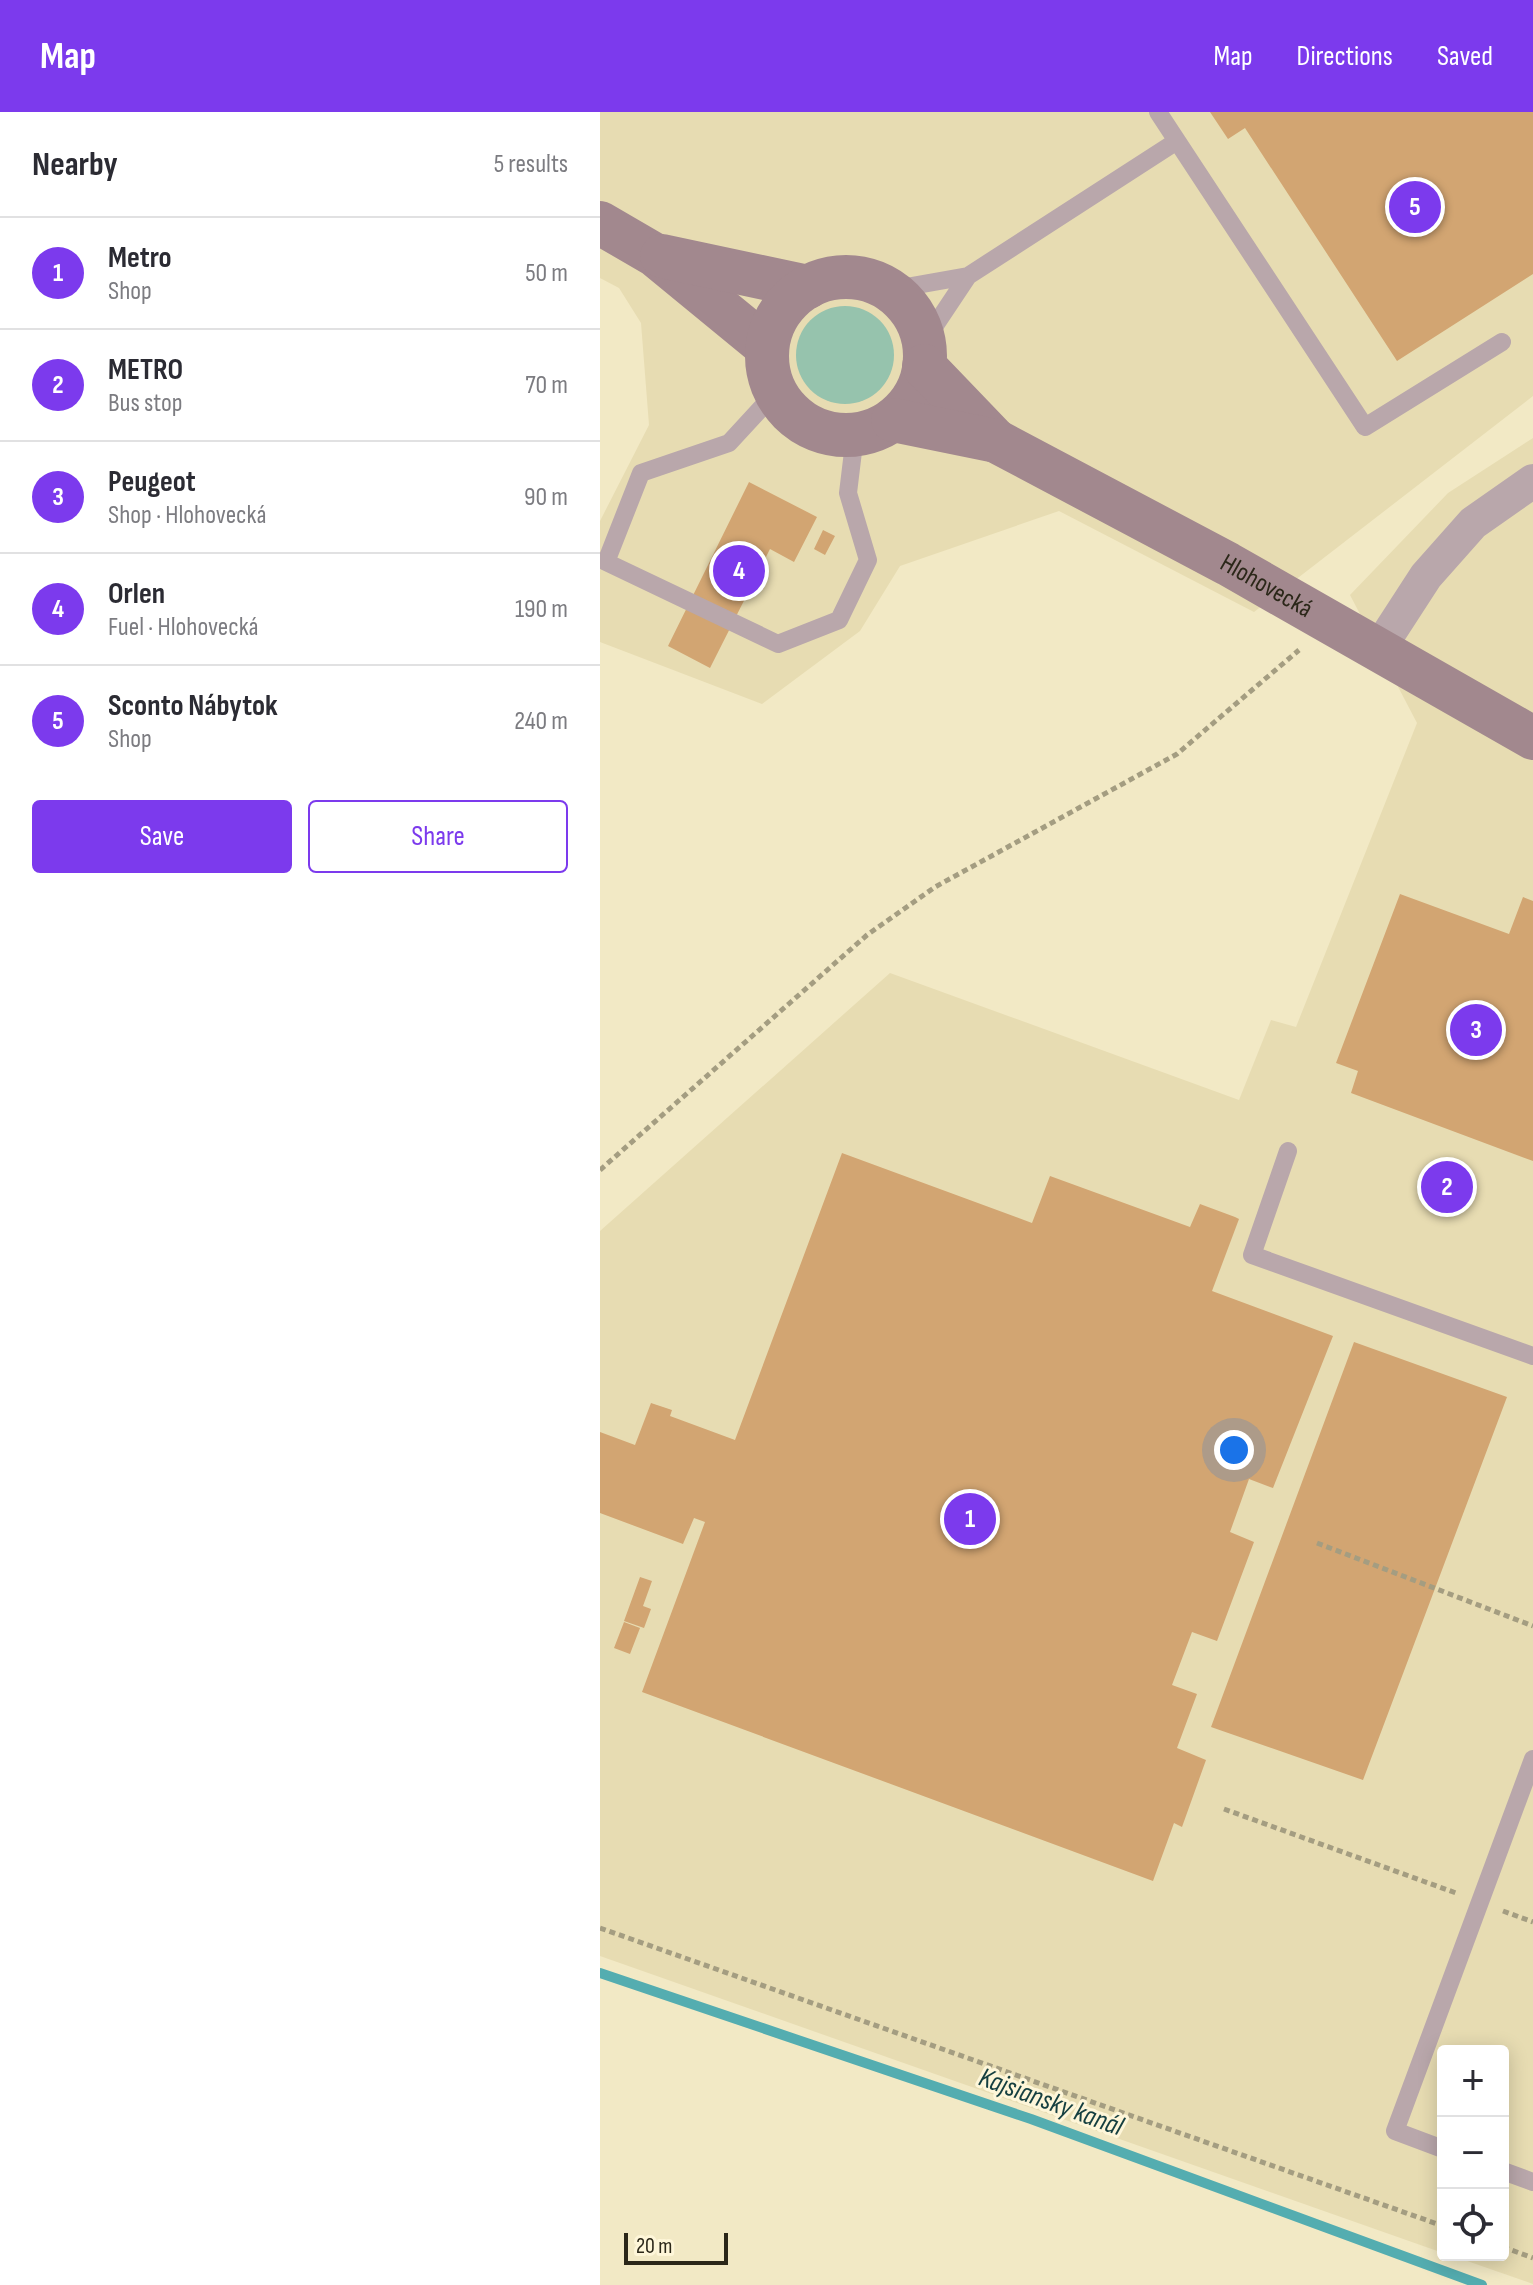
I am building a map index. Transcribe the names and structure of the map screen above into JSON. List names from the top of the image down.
{
  "streets": {
    "main road": ["Hlohovecká"]
  },
  "water": ["Kajsiansky kanál"],
  "scale_bar": "20 m",
  "page": {
    "header": "Map",
    "nav": ["Map", "Directions", "Saved"],
    "heading": ["Nearby", "5 results"],
    "pins": [
      "5",
      "4",
      "3",
      "2",
      "1"
    ],
    "list": [
      {
        "mark": "1",
        "name": "Metro",
        "note": "Shop",
        "value": "50 m"
      },
      {
        "mark": "2",
        "name": "METRO",
        "note": "Bus stop",
        "value": "70 m"
      },
      {
        "mark": "3",
        "name": "Peugeot",
        "note": "Shop · Hlohovecká",
        "value": "90 m"
      },
      {
        "mark": "4",
        "name": "Orlen",
        "note": "Fuel · Hlohovecká",
        "value": "190 m"
      },
      {
        "mark": "5",
        "name": "Sconto Nábytok",
        "note": "Shop",
        "value": "240 m"
      }
    ],
    "buttons": ["Save", "Share"],
    "map_buttons": ["+", "−"],
    "scale": "20 m"
  }
}
